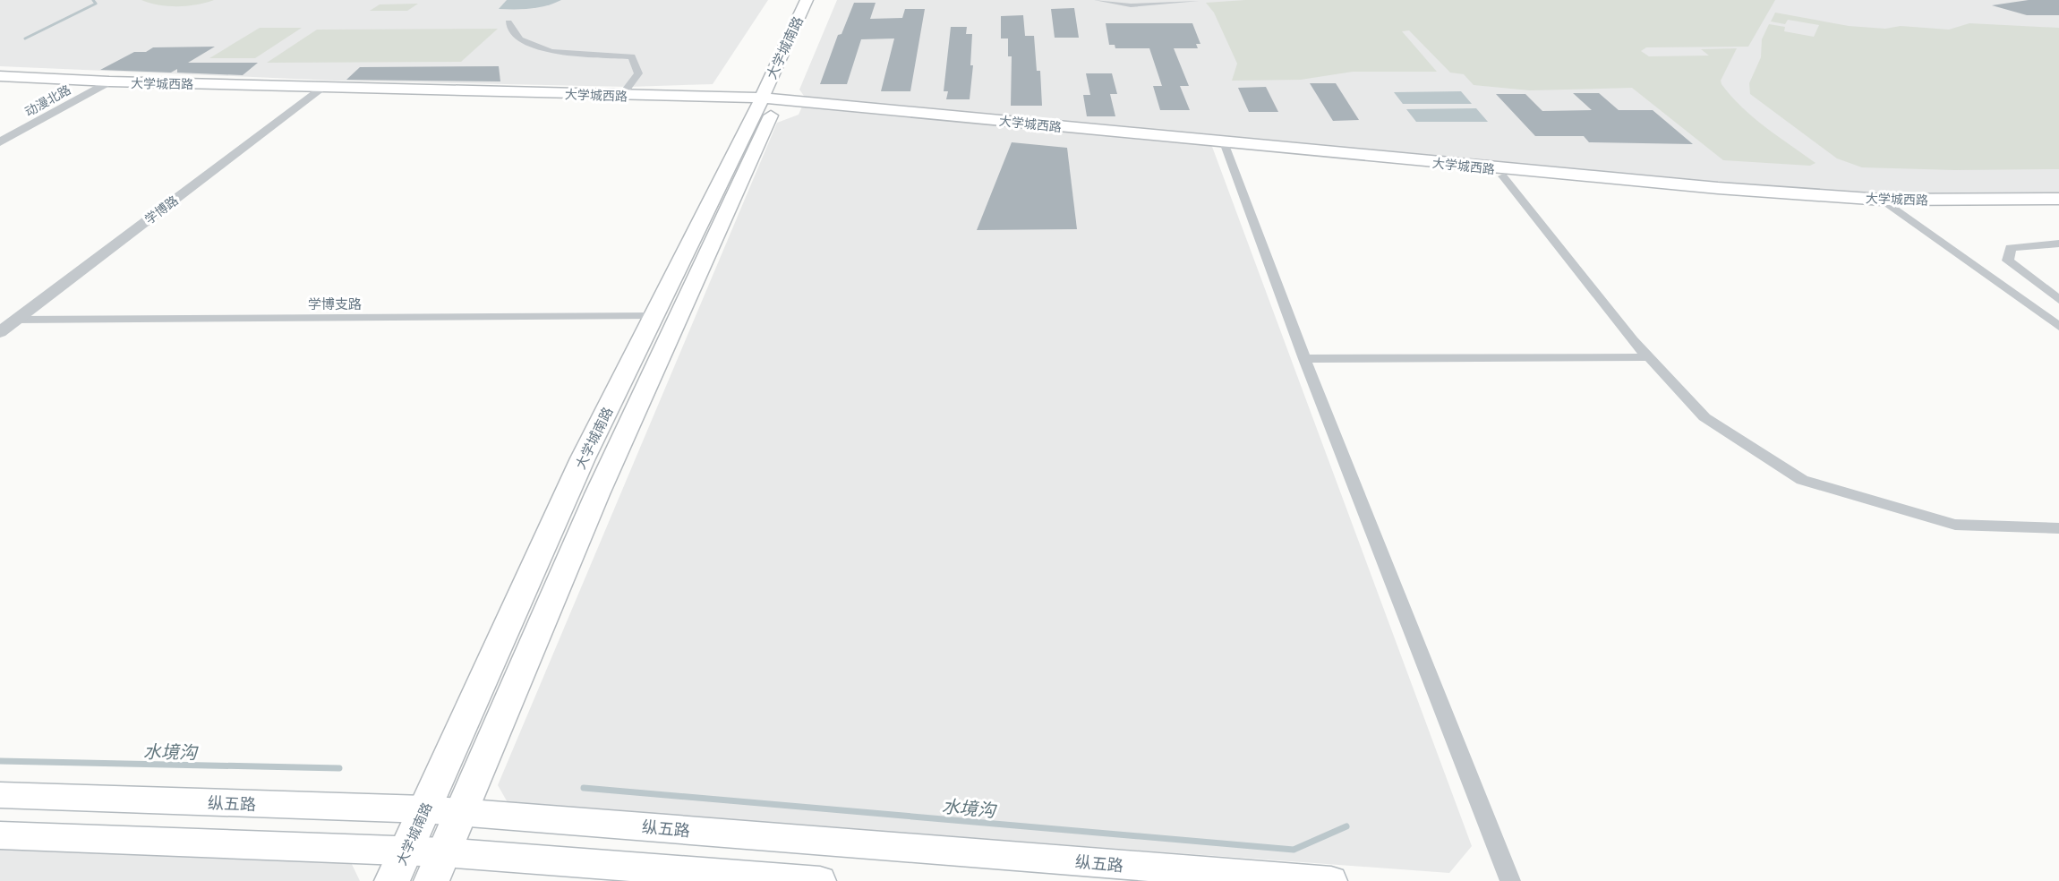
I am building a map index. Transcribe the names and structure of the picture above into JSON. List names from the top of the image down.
{
  "streets": {
    "main road": ["大学城南路", "大学城西路", "纵五路"],
    "street": ["动漫北路", "学博路", "学博支路"]
  },
  "crossings": [
    ["大学城南路", "大学城西路"],
    ["大学城南路", "学博支路"],
    ["大学城南路", "纵五路"],
    ["大学城西路", "动漫北路"],
    ["大学城西路", "学博路"],
    ["学博路", "学博支路"]
  ],
  "water": ["水境沟"]
}
